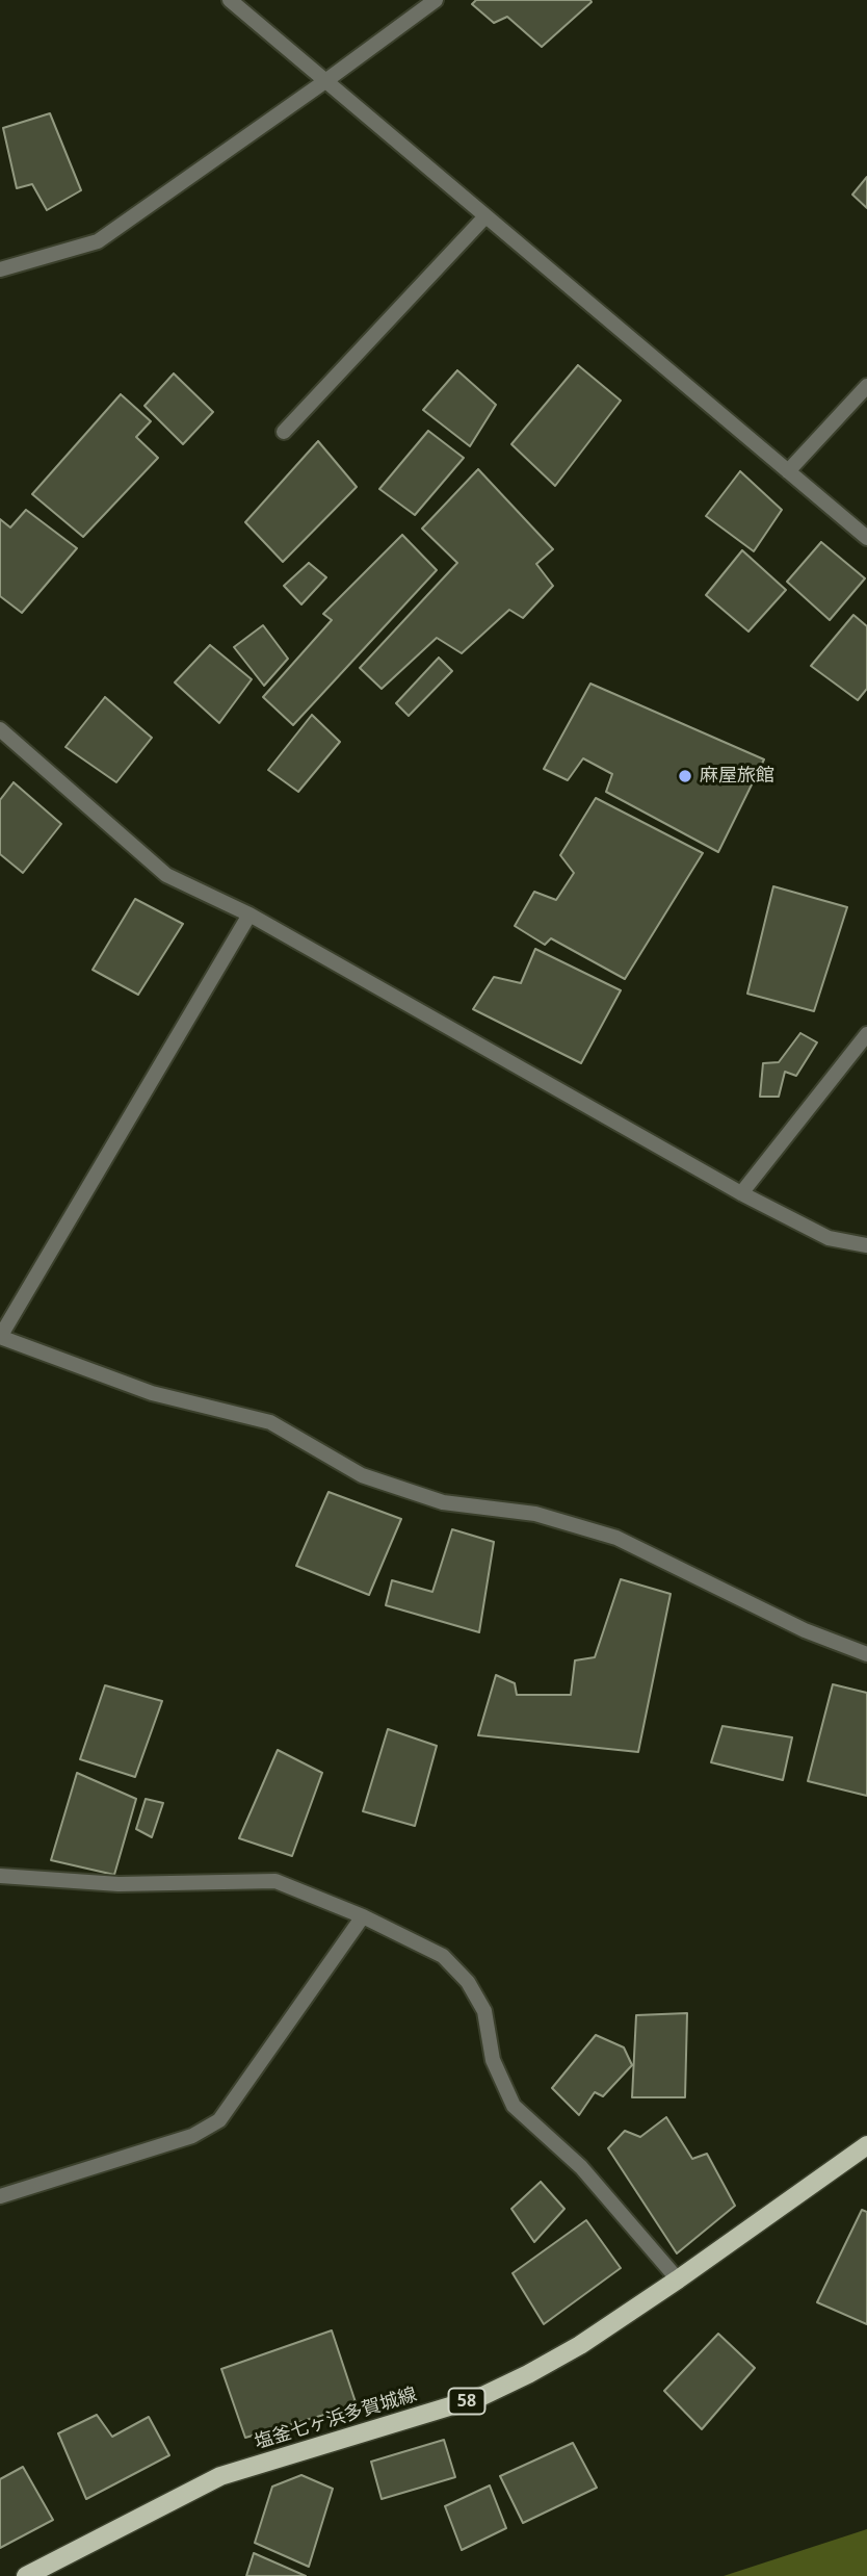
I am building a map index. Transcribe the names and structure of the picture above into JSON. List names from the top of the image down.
{
  "streets": {
    "main road": ["58", "塩釜七ヶ浜多賀城線"]
  },
  "places": ["麻屋旅館"]
}
